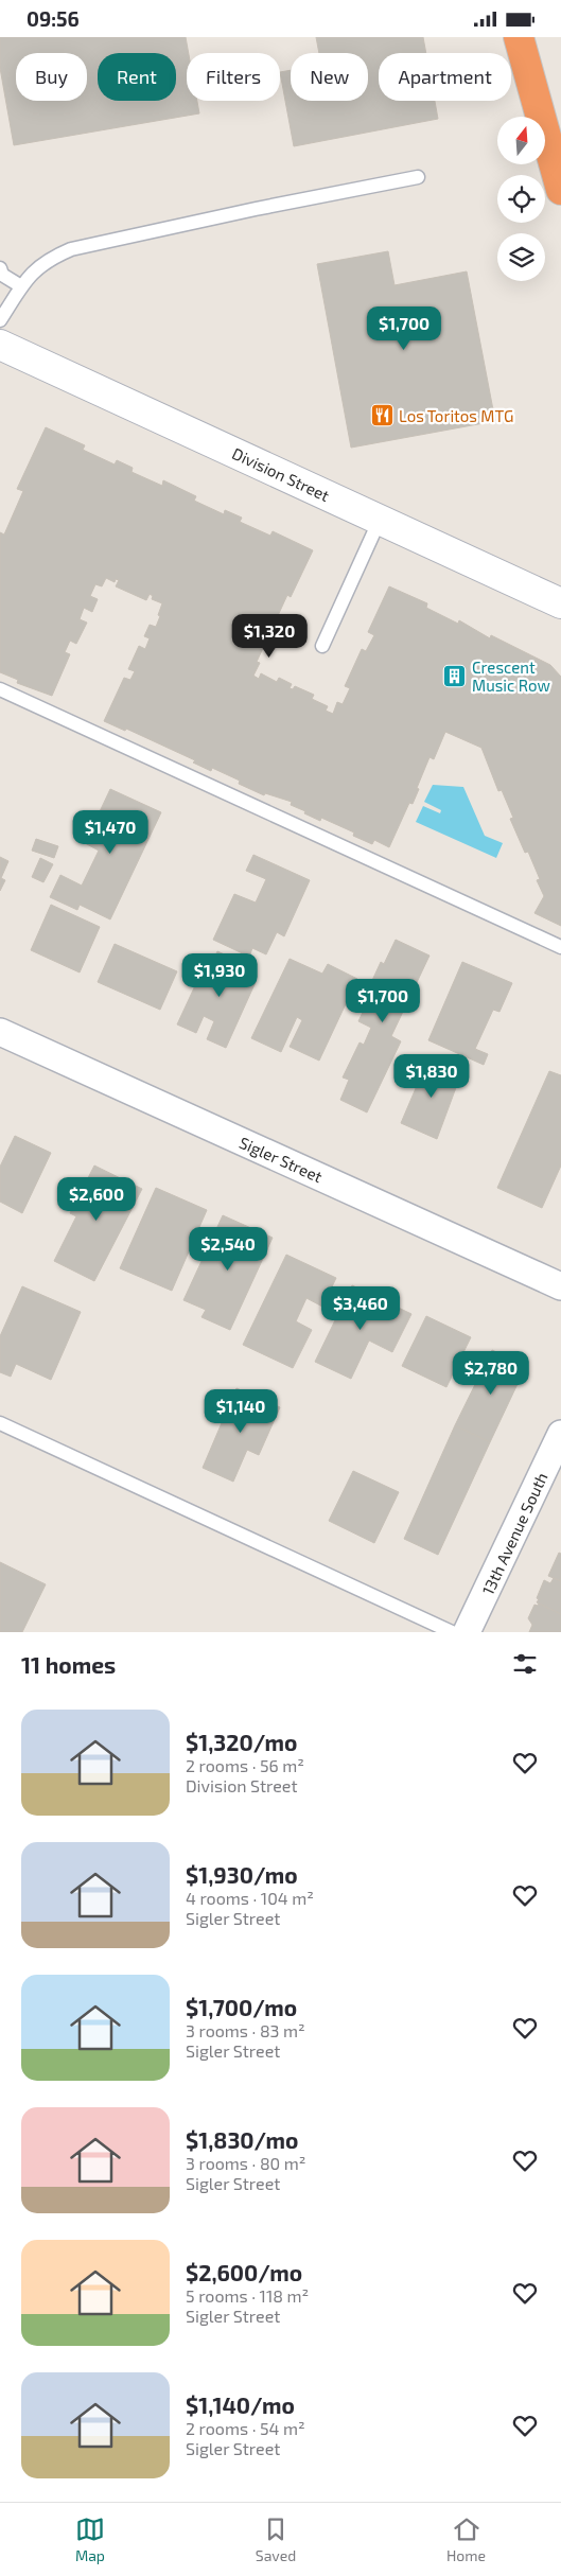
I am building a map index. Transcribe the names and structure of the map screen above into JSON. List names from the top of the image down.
{
  "streets": {
    "main road": ["Division Street"],
    "street": ["Sigler Street", "13th Avenue South"]
  },
  "places": {
    "restaurant": ["Los Toritos MTG"],
    "building": ["Crescent Music Row"]
  },
  "north": "top",
  "page": {
    "status": "09:56",
    "chip": [
      "Buy",
      "Rent",
      "Filters",
      "New",
      "Apartment"
    ],
    "price": [
      "$1,700",
      "$1,320",
      "$1,470",
      "$1,930",
      "$1,700",
      "$1,830",
      "$2,600",
      "$2,540",
      "$3,460",
      "$2,780",
      "$1,140"
    ],
    "heading": "11 homes",
    "list": [
      {
        "name": "$1,320/mo",
        "note": "2 rooms · 56 m² · Division Street"
      },
      {
        "name": "$1,930/mo",
        "note": "4 rooms · 104 m² · Sigler Street"
      },
      {
        "name": "$1,700/mo",
        "note": "3 rooms · 83 m² · Sigler Street"
      },
      {
        "name": "$1,830/mo",
        "note": "3 rooms · 80 m² · Sigler Street"
      },
      {
        "name": "$2,600/mo",
        "note": "5 rooms · 118 m² · Sigler Street"
      },
      {
        "name": "$1,140/mo",
        "note": "2 rooms · 54 m² · Sigler Street"
      }
    ],
    "tabs": ["Map", "Saved", "Home"]
  }
}
